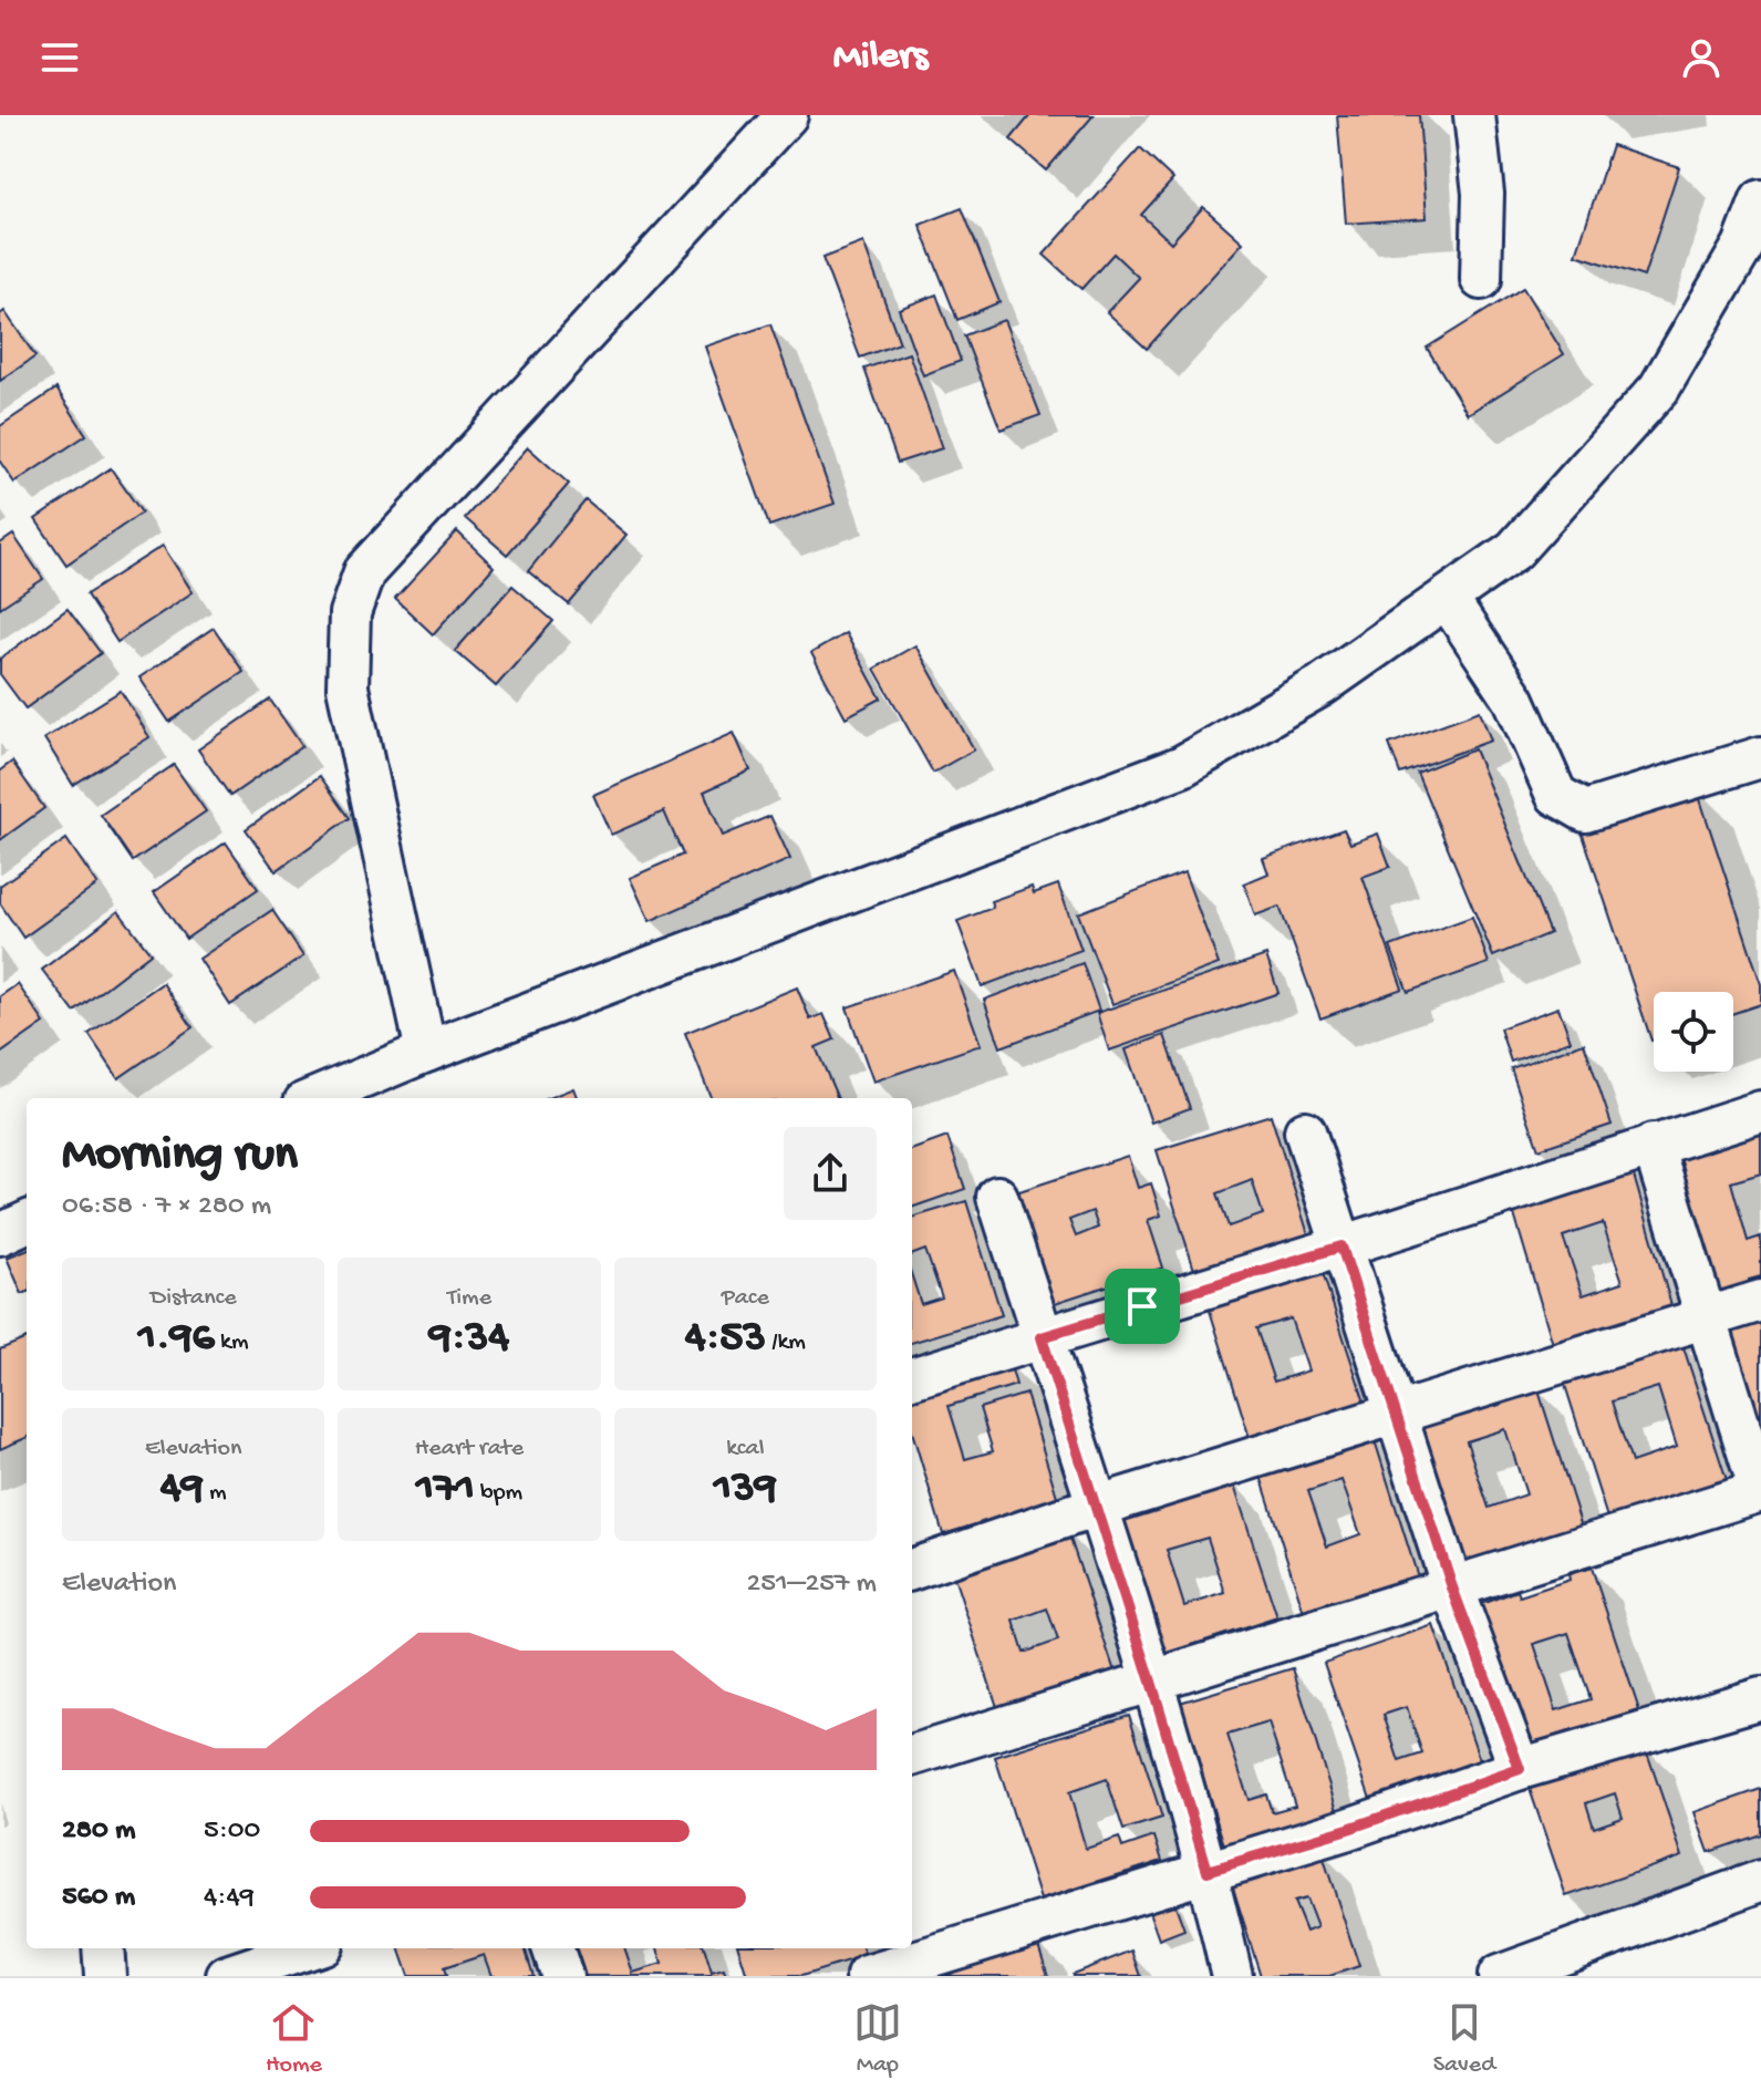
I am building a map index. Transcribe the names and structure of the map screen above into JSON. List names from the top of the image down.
{
  "page": {
    "header": "Milers",
    "heading": ["Morning run", "06:58 · 7 × 280 m"],
    "stats": [
      ["Distance", "1.96 km"],
      ["Time", "9:34"],
      ["Pace", "4:53 /km"],
      ["Elevation", "49 m"],
      ["Heart rate", "171 bpm"],
      ["kcal", "139"]
    ],
    "chart": ["Elevation", "251–257 m"],
    "list": [
      {
        "name": "280 m",
        "note": "5:00"
      },
      {
        "name": "560 m",
        "note": "4:49"
      }
    ],
    "tabs": ["Home", "Map", "Saved"]
  }
}
